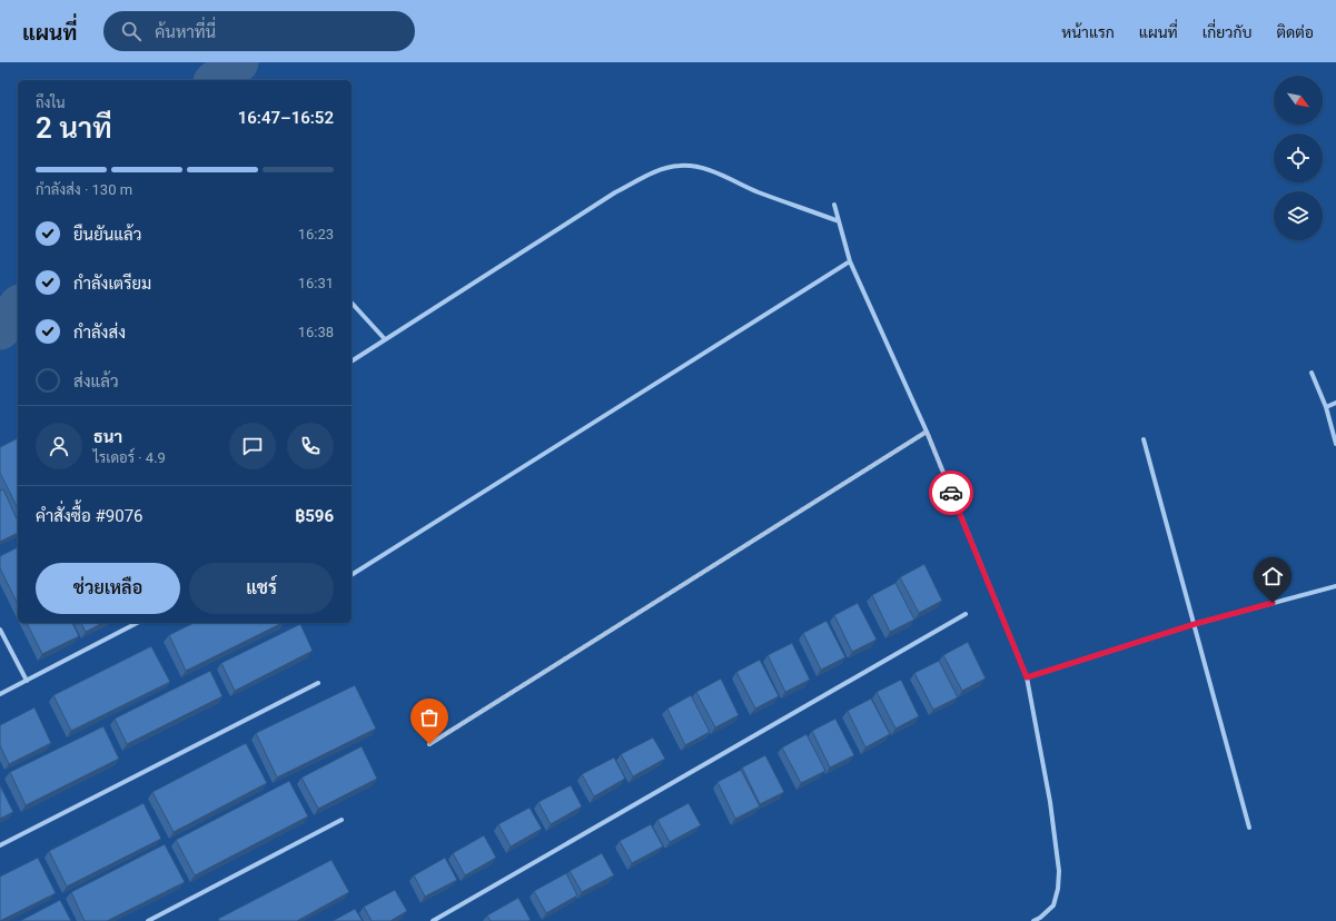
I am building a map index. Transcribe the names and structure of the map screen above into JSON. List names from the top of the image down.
{
  "north": "bottom right",
  "page": {
    "header": "แผนที่",
    "search": "ค้นหาที่นี่",
    "nav": [
      "หน้าแรก",
      "แผนที่",
      "เกี่ยวกับ",
      "ติดต่อ"
    ],
    "heading": ["2 นาที", "ถึงใน", "16:47–16:52"],
    "panel": [
      "ธนา",
      "ไรเดอร์ · 4.9",
      "คำสั่งซื้อ #9076",
      "฿596"
    ],
    "bar": "กำลังส่ง · 130 m",
    "list": [
      ["ยืนยันแล้ว", "16:23"],
      ["กำลังเตรียม", "16:31"],
      ["กำลังส่ง", "16:38"],
      "ส่งแล้ว"
    ],
    "buttons": ["ช่วยเหลือ", "แชร์"]
  }
}
